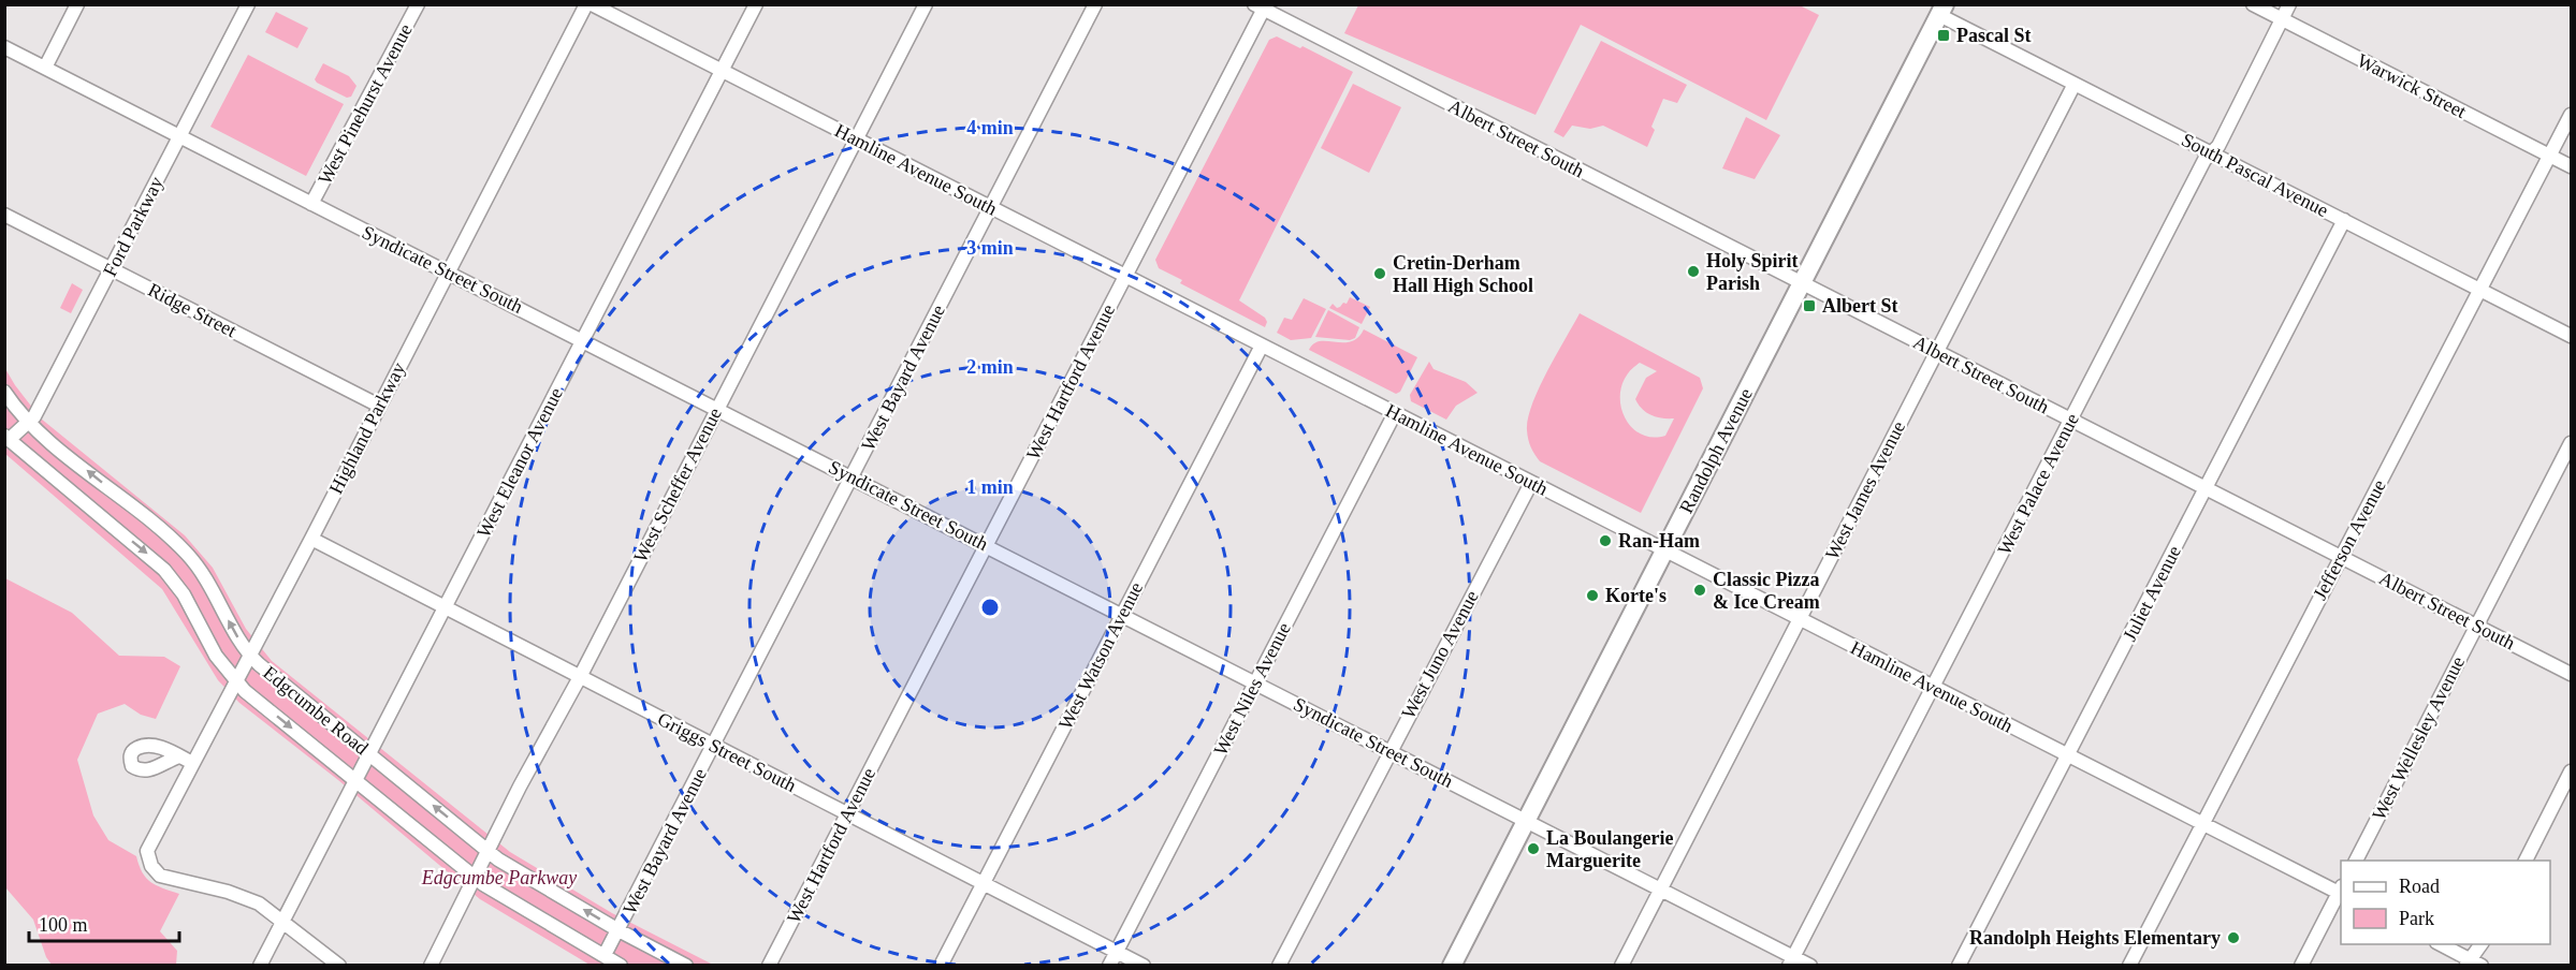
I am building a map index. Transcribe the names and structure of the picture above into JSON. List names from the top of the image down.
{
  "streets": {
    "main road": ["Randolph Avenue"],
    "street": [
      "Warwick Street",
      "West Pinehurst Avenue",
      "Albert Street South",
      "Hamline Avenue South",
      "South Pascal Avenue",
      "Ford Parkway",
      "Syndicate Street South",
      "Ridge Street",
      "West Bayard Avenue",
      "West Hartford Avenue",
      "Highland Parkway",
      "West Eleanor Avenue",
      "West Palace Avenue",
      "West Scheffer Avenue",
      "West James Avenue",
      "Jefferson Avenue",
      "Juliet Avenue",
      "West Juno Avenue",
      "West Watson Avenue",
      "West Niles Avenue",
      "Edgcumbe Road",
      "West Wellesley Avenue",
      "Griggs Street South"
    ]
  },
  "crossings": [
    ["Warwick Street", "West Palace Avenue"],
    ["Warwick Street", "Jefferson Avenue"],
    ["West Pinehurst Avenue", "Syndicate Street South"],
    ["Albert Street South", "West Hartford Avenue"],
    ["Albert Street South", "Randolph Avenue"],
    ["Albert Street South", "West Palace Avenue"],
    ["Albert Street South", "West James Avenue"],
    ["Albert Street South", "Jefferson Avenue"],
    ["Albert Street South", "Juliet Avenue"],
    ["Albert Street South", "West Wellesley Avenue"],
    ["Hamline Avenue South", "West Bayard Avenue"],
    ["Hamline Avenue South", "West Hartford Avenue"],
    ["Hamline Avenue South", "Randolph Avenue"],
    ["Hamline Avenue South", "West Eleanor Avenue"],
    ["Hamline Avenue South", "West Palace Avenue"],
    ["Hamline Avenue South", "West Scheffer Avenue"],
    ["Hamline Avenue South", "West James Avenue"],
    ["Hamline Avenue South", "Jefferson Avenue"],
    ["Hamline Avenue South", "Juliet Avenue"],
    ["Hamline Avenue South", "West Juno Avenue"],
    ["Hamline Avenue South", "West Watson Avenue"],
    ["Hamline Avenue South", "West Niles Avenue"],
    ["South Pascal Avenue", "Randolph Avenue"],
    ["South Pascal Avenue", "West Palace Avenue"],
    ["South Pascal Avenue", "West James Avenue"],
    ["South Pascal Avenue", "Jefferson Avenue"],
    ["South Pascal Avenue", "Juliet Avenue"],
    ["Ford Parkway", "Syndicate Street South"],
    ["Ford Parkway", "Ridge Street"],
    ["Ford Parkway", "Edgcumbe Road"],
    ["Syndicate Street South", "West Bayard Avenue"],
    ["Syndicate Street South", "West Hartford Avenue"],
    ["Syndicate Street South", "Highland Parkway"],
    ["Syndicate Street South", "Randolph Avenue"],
    ["Syndicate Street South", "West Eleanor Avenue"],
    ["Syndicate Street South", "West Palace Avenue"],
    ["Syndicate Street South", "West Scheffer Avenue"],
    ["Syndicate Street South", "West James Avenue"],
    ["Syndicate Street South", "West Juno Avenue"],
    ["Syndicate Street South", "West Watson Avenue"],
    ["Syndicate Street South", "West Niles Avenue"],
    ["Ridge Street", "Highland Parkway"],
    ["West Bayard Avenue", "Edgcumbe Road"],
    ["West Bayard Avenue", "Griggs Street South"],
    ["West Hartford Avenue", "Griggs Street South"],
    ["Highland Parkway", "West Eleanor Avenue"],
    ["Highland Parkway", "Edgcumbe Road"],
    ["Highland Parkway", "Griggs Street South"],
    ["West Eleanor Avenue", "Edgcumbe Road"],
    ["West Eleanor Avenue", "Griggs Street South"],
    ["West Scheffer Avenue", "Edgcumbe Road"],
    ["West Scheffer Avenue", "Griggs Street South"],
    ["West Watson Avenue", "Griggs Street South"],
    ["West Niles Avenue", "Griggs Street South"]
  ],
  "parks": ["Edgcumbe Parkway"],
  "places": {
    "transit": ["Pascal St", "Albert St"],
    "other": [
      "Holy Spirit Parish",
      "Cretin-Derham Hall High School",
      "Ran-Ham",
      "Classic Pizza & Ice Cream",
      "Korte's",
      "La Boulangerie Marguerite",
      "Randolph Heights Elementary"
    ]
  },
  "legend": ["Road", "Park"],
  "scale_bar": "100 m",
  "rings": [
    "4 min",
    "3 min",
    "2 min",
    "1 min"
  ]
}
